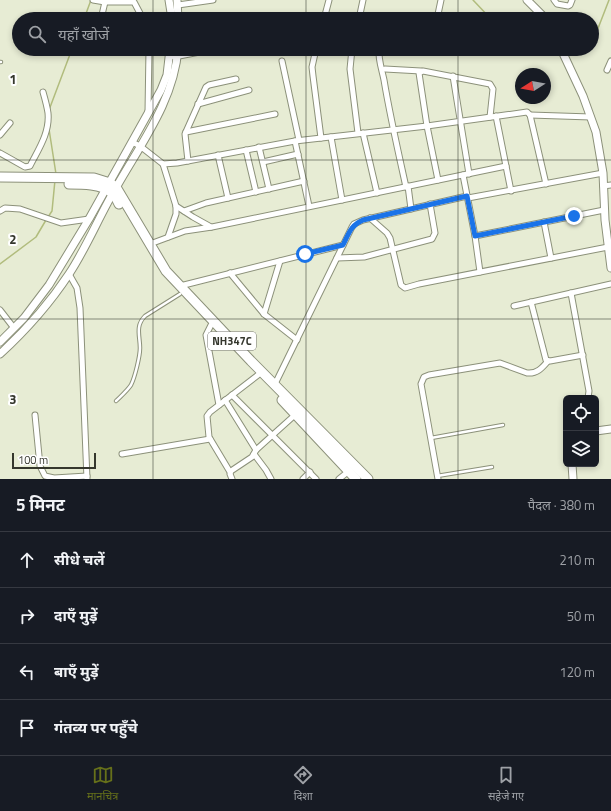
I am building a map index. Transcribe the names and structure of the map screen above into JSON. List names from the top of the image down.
{
  "streets": {
    "highway": ["NH347C"]
  },
  "scale_bar": "100 m",
  "north": "left",
  "page": {
    "search": "यहाँ खोजें",
    "scale": "100 m",
    "heading": ["5 मिनट", "पैदल · 380 m"],
    "list": [
      ["सीधे चलें", "210 m"],
      ["दाएँ मुड़ें", "50 m"],
      ["बाएँ मुड़ें", "120 m"],
      "गंतव्य पर पहुँचे"
    ],
    "nav": ["मानचित्र", "दिशा", "सहेजे गए"]
  },
  "grid": {
    "rows": ["1", "2", "3"]
  }
}
